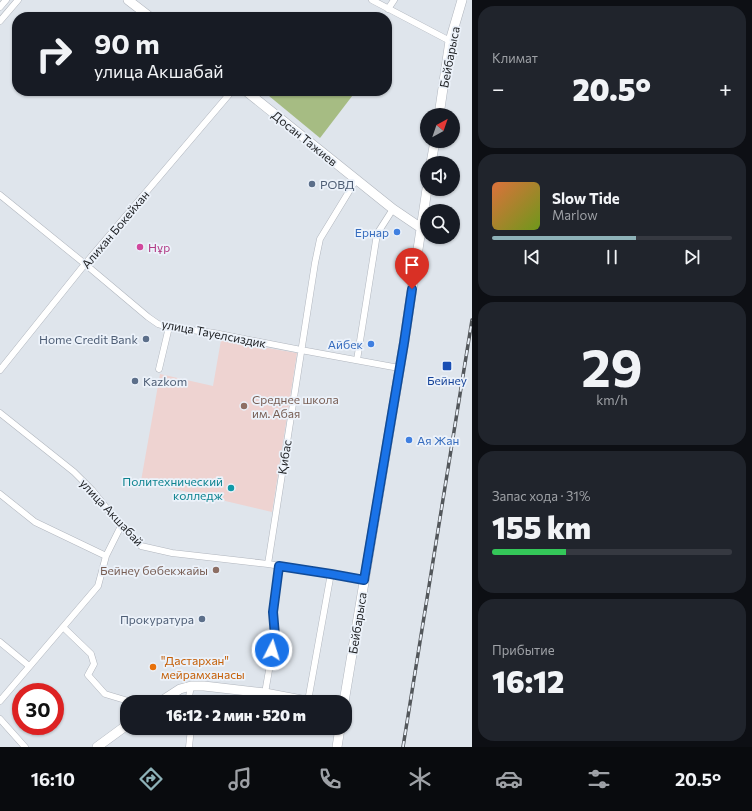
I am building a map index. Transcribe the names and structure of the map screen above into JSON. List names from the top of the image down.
{
  "streets": {
    "street": [
      "Бейбарыса",
      "Досан Тажиев",
      "Алихан Бокейхан",
      "улица Тауелсиздик",
      "Қибас",
      "улица Акшабай"
    ]
  },
  "crossings": [
    ["Бейбарыса", "улица Тауелсиздик"],
    ["Бейбарыса", "улица Акшабай"],
    ["Досан Тажиев", "Қибас"],
    ["Алихан Бокейхан", "улица Тауелсиздик"],
    ["улица Тауелсиздик", "Қибас"],
    ["Қибас", "улица Акшабай"]
  ],
  "places": {
    "other": [
      "РОВД",
      "Ернар",
      "Нұр",
      "Home Credit Bank",
      "Айбек",
      "Kazkom",
      "Среднее школа им. Абая",
      "Ая Жан",
      "Политехнический колледж",
      "Бейнеу бөбекжайы",
      "Прокуратура",
      "\"Дастархан\" мейрамханасы"
    ],
    "transit": ["Бейнеу"]
  },
  "north": "top right",
  "page": {
    "tile": [
      "Климат",
      ["29", "km/h"],
      ["Запас хода · 31%", "155 km"],
      ["Прибытие", "16:12"]
    ],
    "turn": ["90 m", "улица Акшабай"],
    "heat": ["−", "20.5°", "+"],
    "song": ["Slow Tide", "Marlow"],
    "limit": "30",
    "trip": "16:12 · 2 мин · 520 m",
    "tabs": ["16:10", "20.5°"]
  }
}
